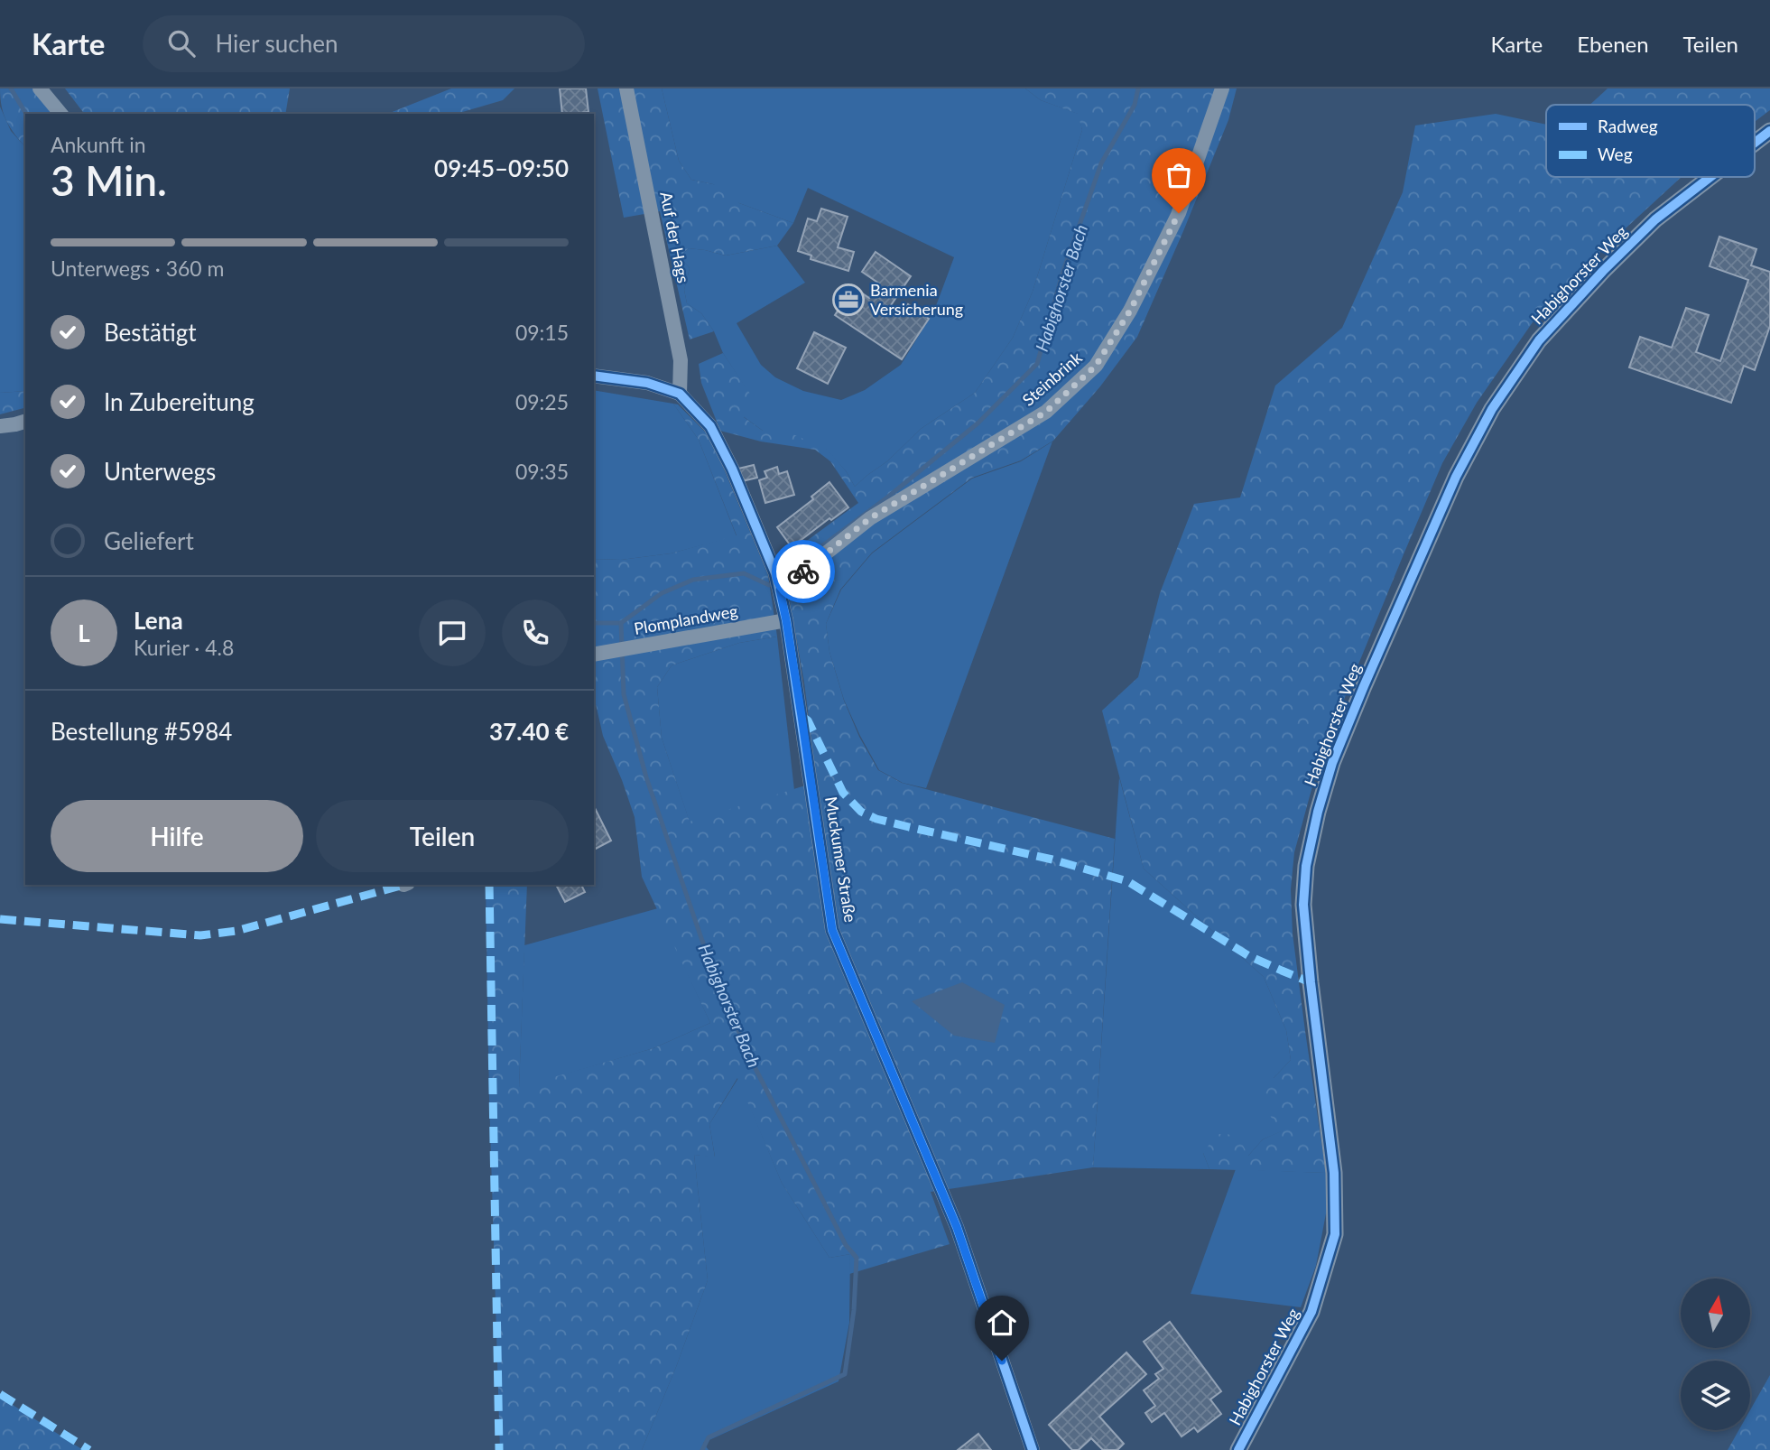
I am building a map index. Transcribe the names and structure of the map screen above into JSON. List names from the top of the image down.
{
  "streets": {
    "street": [
      "Auf der Hags",
      "Habighorster Weg",
      "Steinbrink",
      "Plomplandweg",
      "Muckumer Straße"
    ]
  },
  "crossings": [
    ["Auf der Hags", "Muckumer Straße"],
    ["Steinbrink", "Muckumer Straße"],
    ["Plomplandweg", "Muckumer Straße"]
  ],
  "water": ["Habighorster Bach"],
  "places": {
    "office": ["Barmenia Versicherung"]
  },
  "legend": ["Radweg", "Weg"],
  "north": "top",
  "page": {
    "header": "Karte",
    "search": "Hier suchen",
    "nav": ["Karte", "Ebenen", "Teilen"],
    "heading": ["3 Min.", "Ankunft in", "09:45–09:50"],
    "panel": [
      "Lena",
      "Kurier · 4.8",
      "Bestellung #5984",
      "37.40 €"
    ],
    "bar": "Unterwegs · 360 m",
    "list": [
      ["Bestätigt", "09:15"],
      ["In Zubereitung", "09:25"],
      ["Unterwegs", "09:35"],
      "Geliefert"
    ],
    "round": "L",
    "buttons": ["Hilfe", "Teilen"]
  }
}
